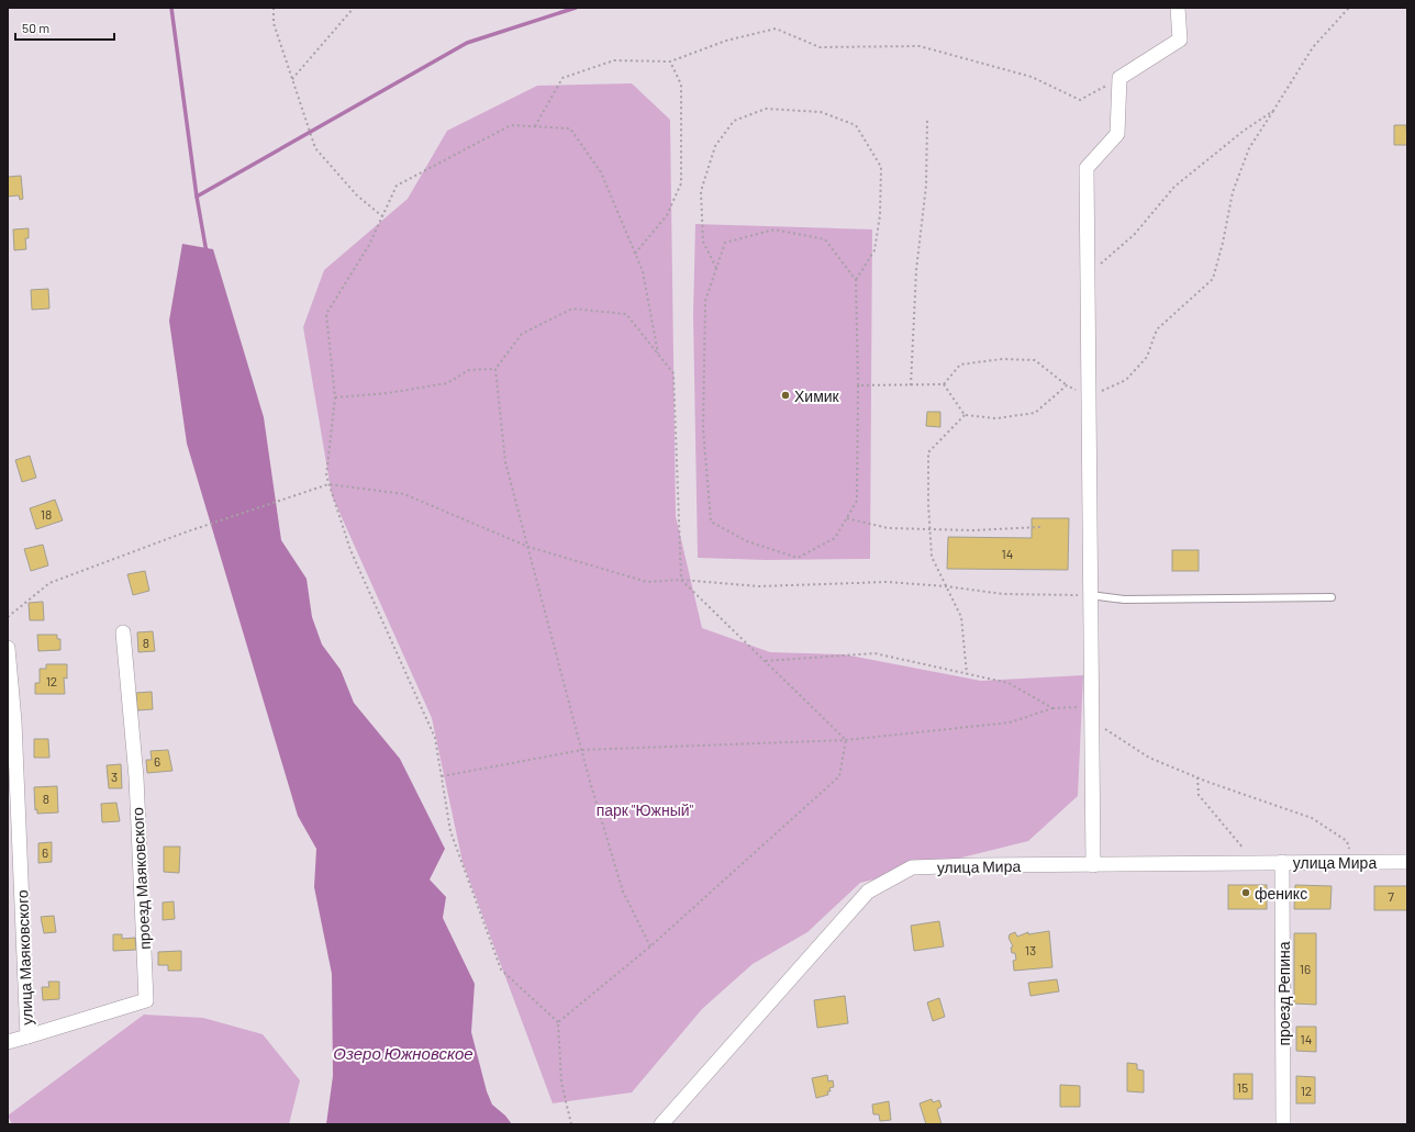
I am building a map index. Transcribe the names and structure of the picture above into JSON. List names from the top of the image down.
{
  "streets": {
    "street": [
      "улица Мира",
      "проезд Маяковского",
      "улица Маяковского",
      "проезд Репина"
    ]
  },
  "crossings": [
    ["улица Мира", "проезд Репина"],
    ["проезд Маяковского", "улица Маяковского"]
  ],
  "water": ["Озеро Южновское"],
  "parks": ["парк \"Южный\""],
  "places": ["Химик", "феникс"],
  "house_numbers": [
    "18",
    "14",
    "8",
    "12",
    "6",
    "3",
    "8",
    "6",
    "7",
    "13",
    "16",
    "14",
    "15",
    "12"
  ],
  "scale_bar": "50 m"
}
